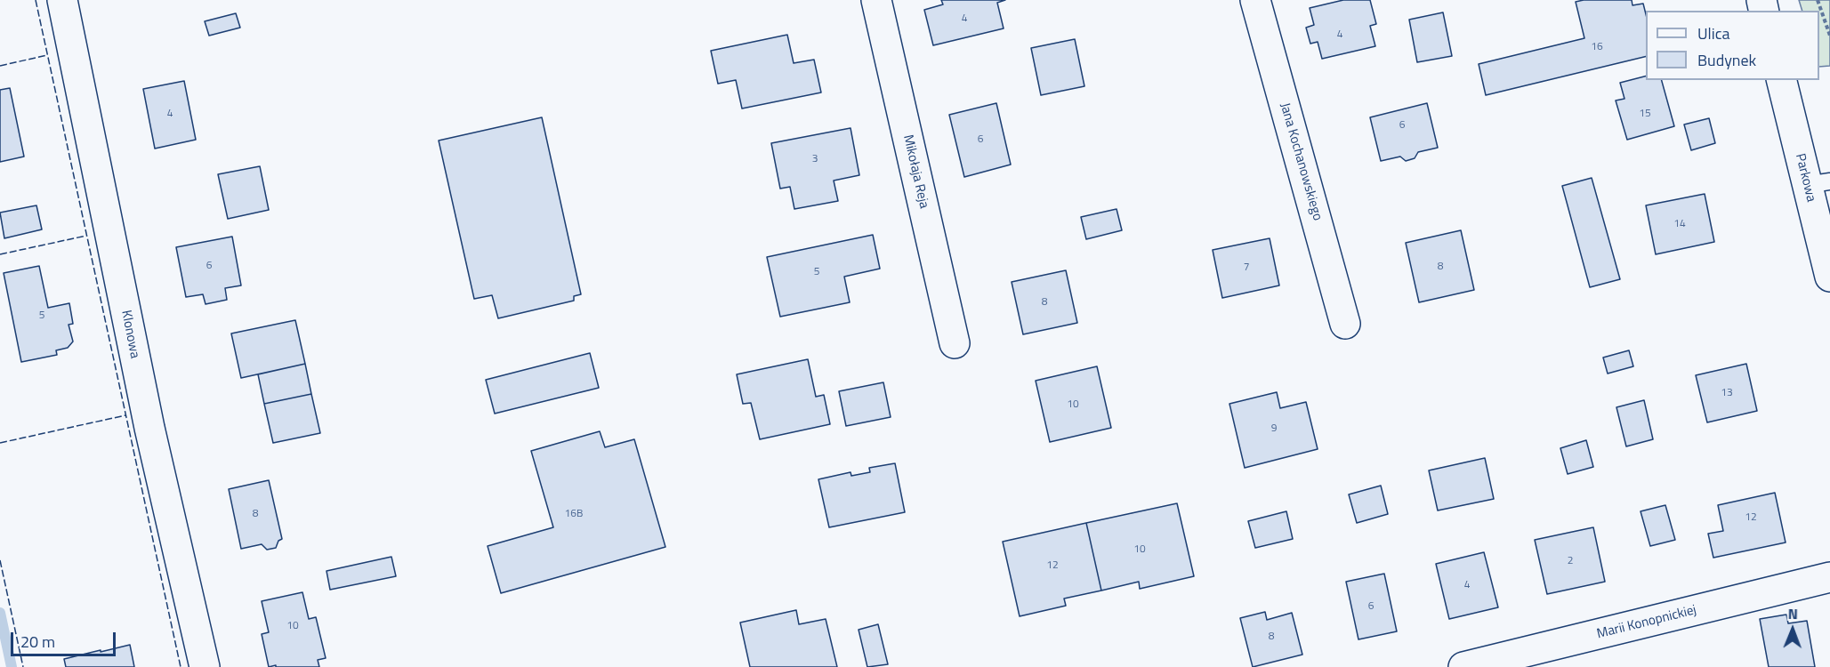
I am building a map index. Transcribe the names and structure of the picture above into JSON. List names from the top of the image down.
{
  "streets": {
    "street": [
      "Jana Kochanowskiego",
      "Mikołaja Reja",
      "Parkowa",
      "Klonowa",
      "Marii Konopnickiej"
    ]
  },
  "house_numbers": [
    "4",
    "4",
    "16",
    "4",
    "15",
    "6",
    "6",
    "3",
    "14",
    "6",
    "8",
    "7",
    "5",
    "8",
    "5",
    "13",
    "10",
    "9",
    "8",
    "16B",
    "12",
    "10",
    "2",
    "12",
    "4",
    "6",
    "10",
    "8"
  ],
  "legend": ["Ulica", "Budynek"],
  "scale_bar": "20 m",
  "north": "top"
}
